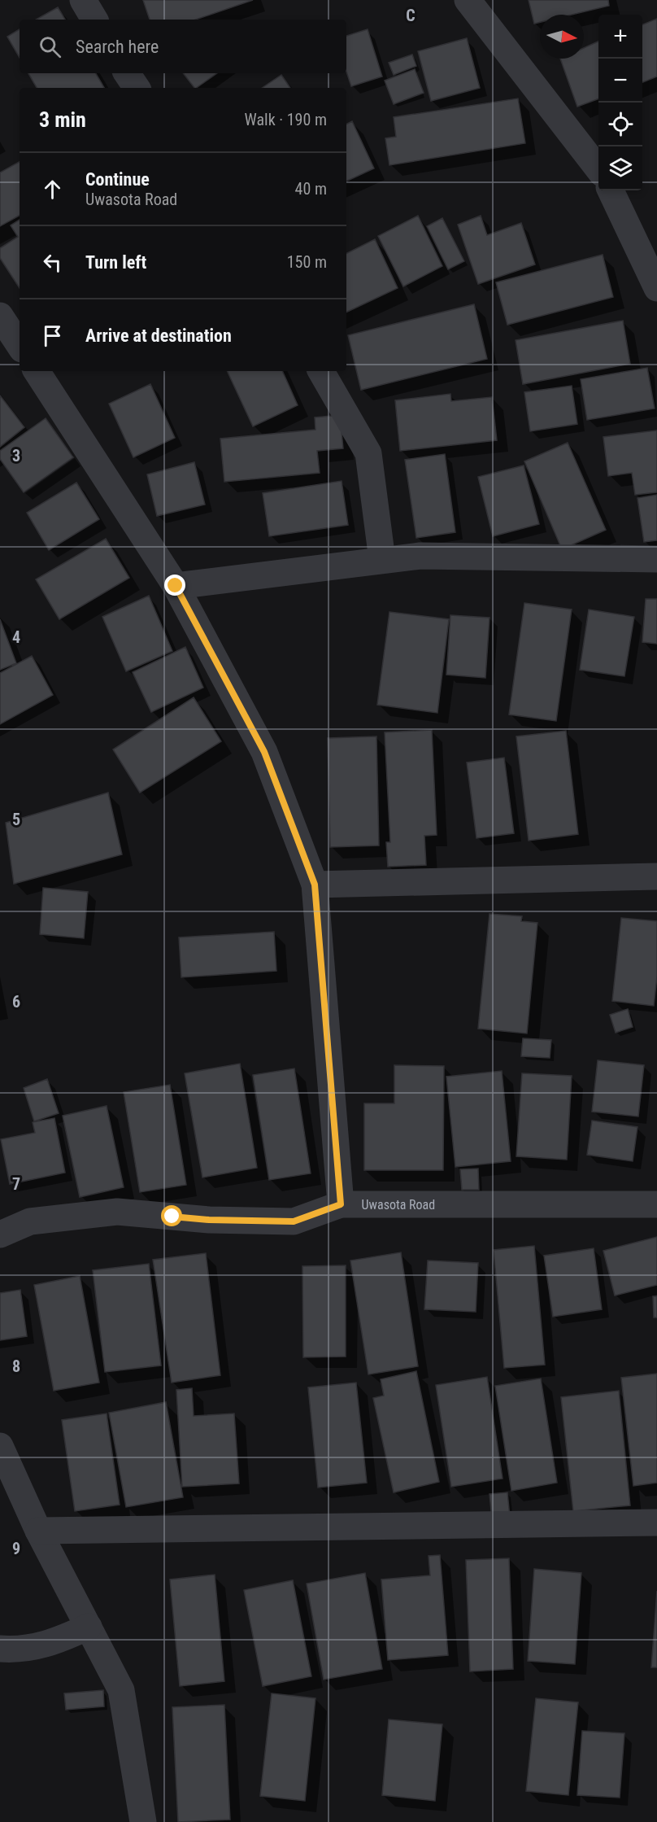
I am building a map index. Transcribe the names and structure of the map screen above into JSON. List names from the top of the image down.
{
  "streets": {
    "street": ["Uwasota Road"]
  },
  "north": "right",
  "page": {
    "map_buttons": ["+", "−"],
    "search": "Search here",
    "heading": ["3 min", "Walk · 190 m"],
    "list": [
      ["Continue", "Uwasota Road", "40 m"],
      ["Turn left", "150 m"],
      "Arrive at destination"
    ]
  },
  "grid": {
    "columns": ["C"],
    "rows": [
      "3",
      "4",
      "5",
      "6",
      "7",
      "8",
      "9"
    ]
  }
}
